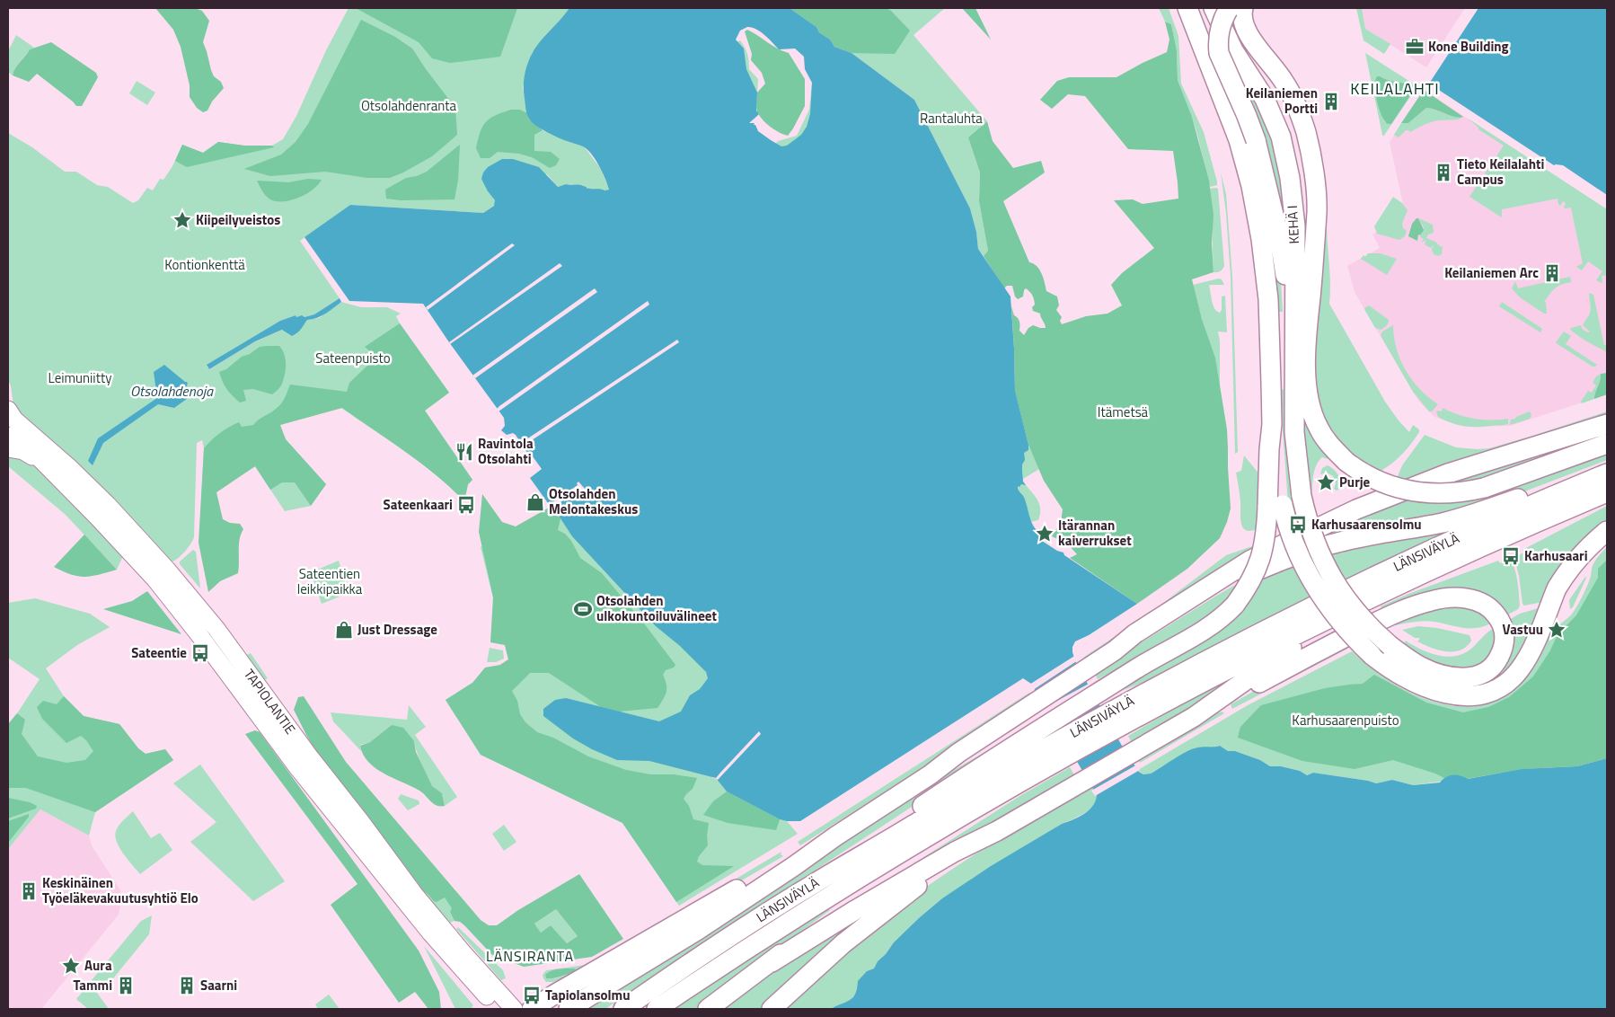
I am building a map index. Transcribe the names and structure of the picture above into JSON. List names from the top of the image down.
{
  "streets": {
    "highway": ["KEHÄ I", "LÄNSIVÄYLÄ"],
    "main road": ["TAPIOLANTIE"]
  },
  "districts": ["KEILALAHTI", "LÄNSIRANTA"],
  "water": ["Otsolahdenoja"],
  "parks": [
    "Otsolahdenranta",
    "Rantaluhta",
    "Kontionkenttä",
    "Sateenpuisto",
    "Leimuniitty",
    "Itämetsä",
    "Sateentien leikkipaikka",
    "Karhusaarenpuisto"
  ],
  "places": {
    "office": ["Kone Building"],
    "building": [
      "Keilaniemen Portti",
      "Tieto Keilalahti Campus",
      "Keilaniemen Arc",
      "Keskinäinen Työeläkevakuutusyhtiö Elo",
      "Tammi",
      "Saarni"
    ],
    "place": [
      "Kiipeilyveistos",
      "Purje",
      "Itärannan kaiverrukset",
      "Vastuu",
      "Aura"
    ],
    "restaurant": ["Ravintola Otsolahti"],
    "shop": ["Otsolahden Melontakeskus", "Just Dressage"],
    "bus stop": [
      "Sateenkaari",
      "Karhusaarensolmu",
      "Karhusaari",
      "Sateentie",
      "Tapiolansolmu"
    ],
    "sports": ["Otsolahden ulkokuntoiluvälineet"]
  }
}
